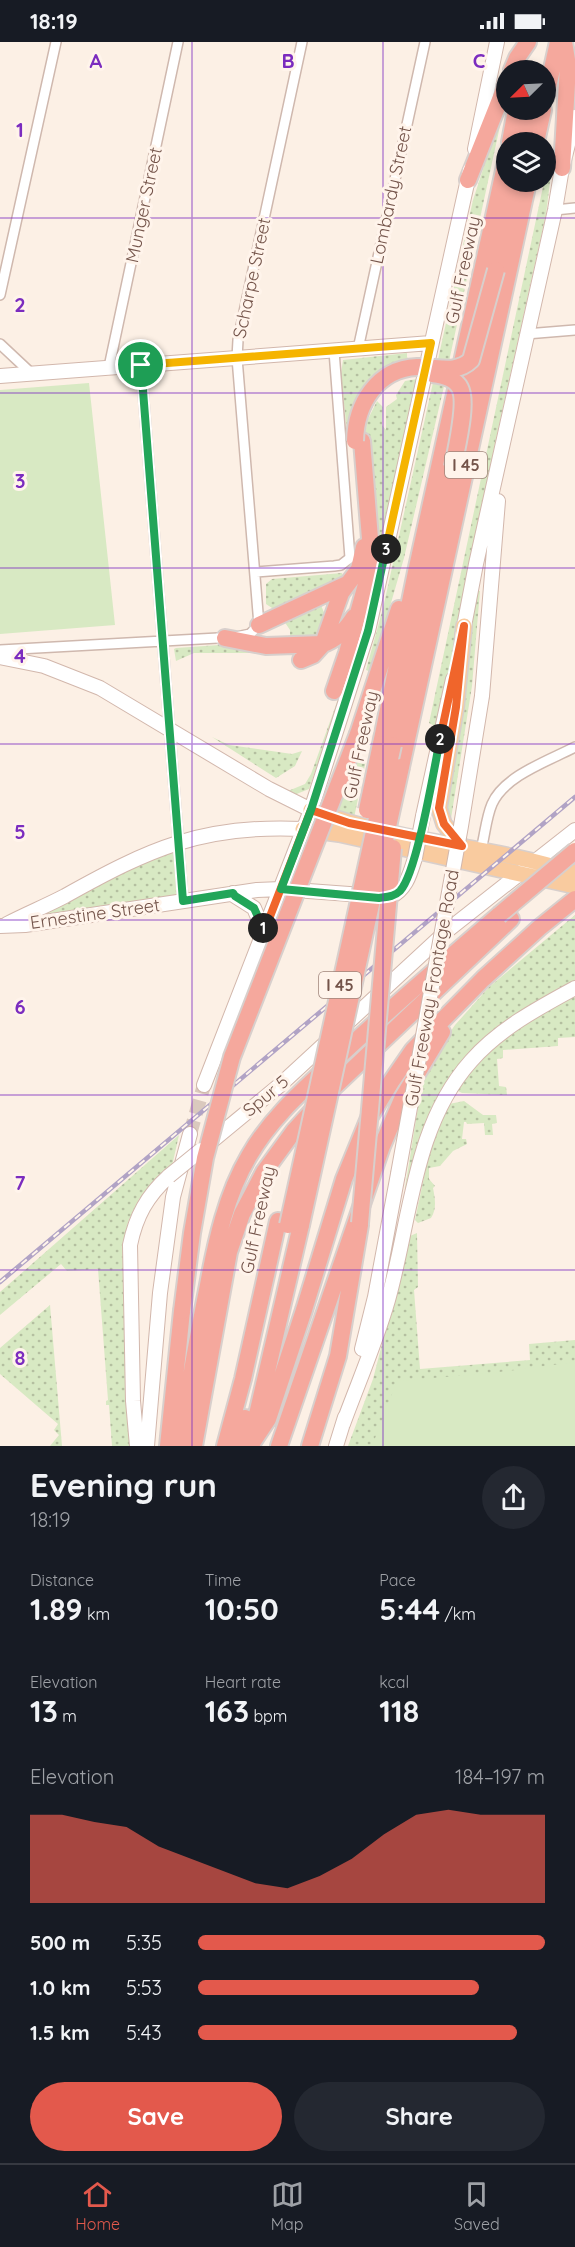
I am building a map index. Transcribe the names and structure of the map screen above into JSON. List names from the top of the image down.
{
  "streets": {
    "highway": ["Gulf Freeway", "I 45"],
    "main road": ["Ernestine Street", "Gulf Freeway Frontage Road", "Spur 5"],
    "street": ["Lombardy Street", "Munger Street", "Scharpe Street"]
  },
  "crossings": [
    ["Ernestine Street", "Gulf Freeway Frontage Road"]
  ],
  "north": "bottom left",
  "page": {
    "status": "18:19",
    "pins": ["3", "2", "1"],
    "heading": ["Evening run", "18:19"],
    "stats": [
      ["Distance", "1.89 km"],
      ["Time", "10:50"],
      ["Pace", "5:44 /km"],
      ["Elevation", "13 m"],
      ["Heart rate", "163 bpm"],
      ["kcal", "118"]
    ],
    "chart": ["Elevation", "184–197 m"],
    "list": [
      {
        "name": "500 m",
        "note": "5:35"
      },
      {
        "name": "1.0 km",
        "note": "5:53"
      },
      {
        "name": "1.5 km",
        "note": "5:43"
      }
    ],
    "buttons": ["Save", "Share"],
    "tabs": ["Home", "Map", "Saved"]
  },
  "grid": {
    "columns": ["A", "B", "C"],
    "rows": [
      "1",
      "2",
      "3",
      "4",
      "5",
      "6",
      "7",
      "8"
    ]
  }
}
